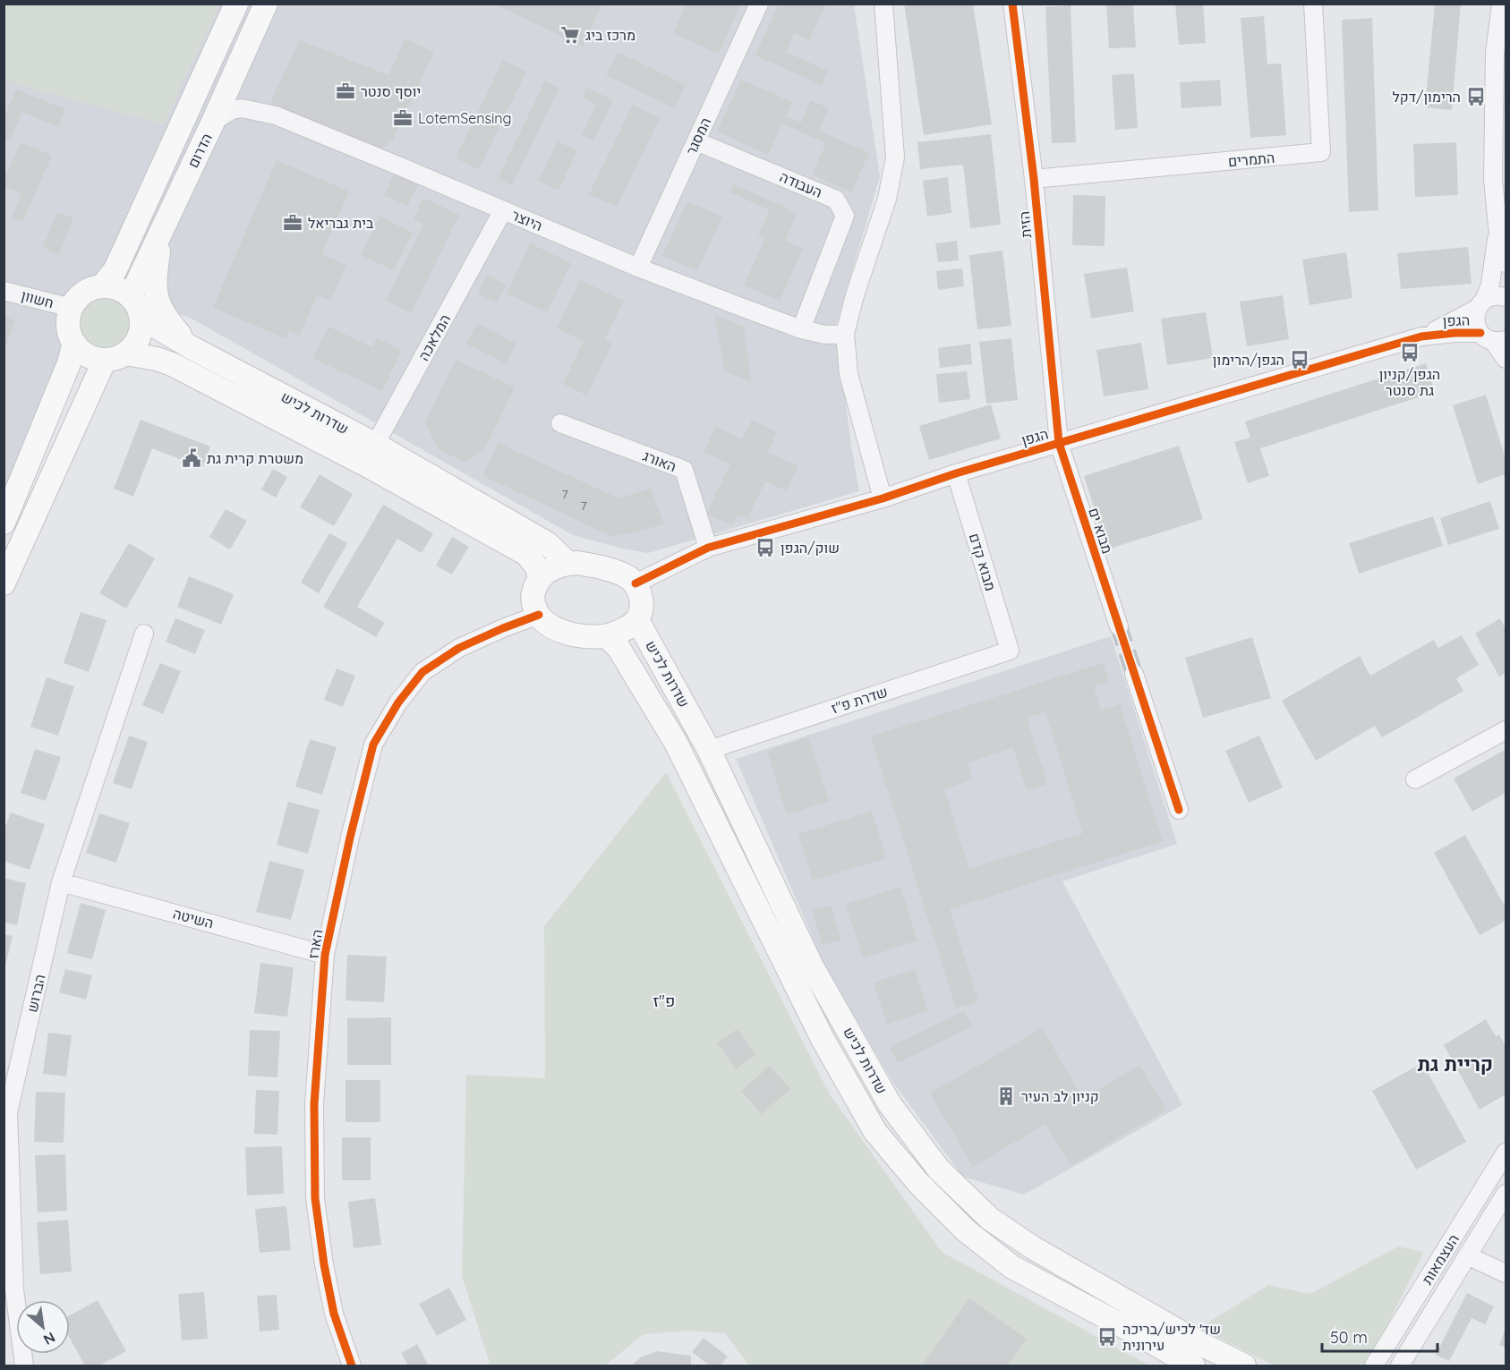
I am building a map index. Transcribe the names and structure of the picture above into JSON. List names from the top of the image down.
{
  "streets": {
    "main road": ["הדרום", "שדרות לכיש"],
    "street": [
      "המסגר",
      "התמרים",
      "העבודה",
      "היוצר",
      "הזית",
      "חשוון",
      "הגפן",
      "המלאכה",
      "האורג",
      "מבוא ים",
      "מבוא קדם",
      "שדרת פ\"ז",
      "השיטה",
      "הארז",
      "הברוש",
      "העצמאות"
    ]
  },
  "crossings": [
    ["המסגר", "העבודה"],
    ["המסגר", "היוצר"],
    ["הדרום", "היוצר"],
    ["הדרום", "חשוון"],
    ["הדרום", "שדרות לכיש"],
    ["התמרים", "הזית"],
    ["העבודה", "היוצר"],
    ["היוצר", "המלאכה"],
    ["הזית", "הגפן"],
    ["הזית", "מבוא ים"],
    ["חשוון", "שדרות לכיש"],
    ["הגפן", "שדרות לכיש"],
    ["הגפן", "האורג"],
    ["הגפן", "מבוא ים"],
    ["הגפן", "מבוא קדם"],
    ["הגפן", "הארז"],
    ["המלאכה", "שדרות לכיש"],
    ["שדרות לכיש", "שדרת פ\"ז"],
    ["שדרות לכיש", "הארז"],
    ["מבוא קדם", "שדרת פ\"ז"],
    ["השיטה", "הארז"],
    ["השיטה", "הברוש"]
  ],
  "districts": ["פ\"ז", "קריית גת"],
  "places": {
    "supermarket": ["מרכז ביג"],
    "office": ["יוסף סנטר", "LotemSensing", "בית גבריאל"],
    "bus stop": [
      "הרימון/דקל",
      "הגפן/קניון גת סנטר",
      "הגפן/הרימון",
      "שוק/הגפן",
      "שד׳ לכיש/בריכה עירונית"
    ],
    "public building": ["משטרת קרית גת"],
    "building": ["קניון לב העיר"]
  },
  "house_numbers": ["7", "7"],
  "scale_bar": "50 m",
  "north": "bottom right"
}
